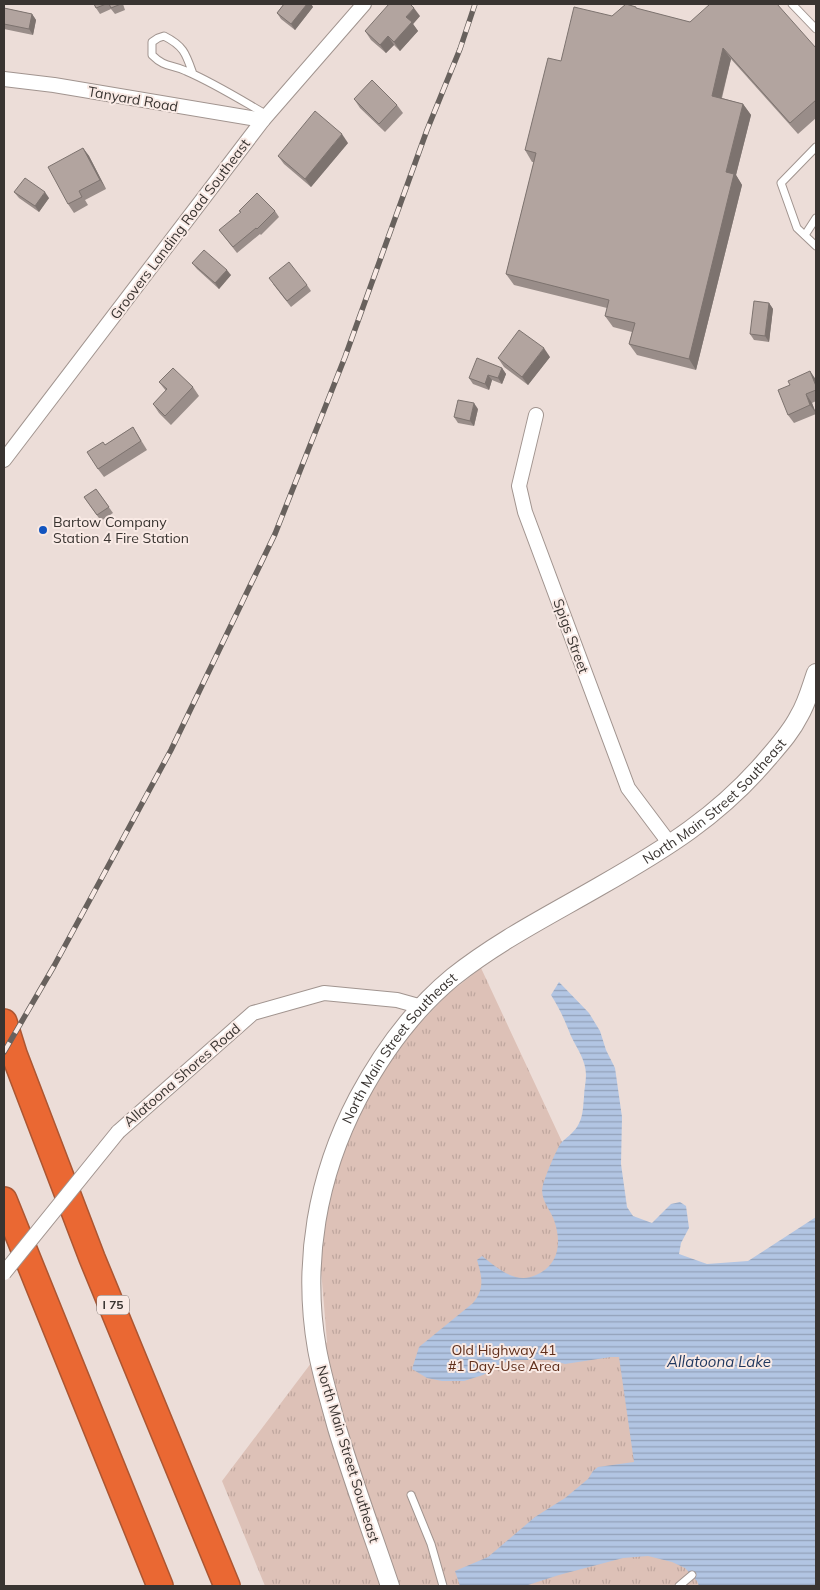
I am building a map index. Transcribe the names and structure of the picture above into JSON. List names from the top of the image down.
{
  "streets": {
    "highway": ["I 75"],
    "street": [
      "Tanyard Road",
      "Groovers Landing Road Southeast",
      "Spigs Street",
      "North Main Street Southeast",
      "Allatoona Shores Road"
    ]
  },
  "crossings": [
    ["Tanyard Road", "Groovers Landing Road Southeast"],
    ["Spigs Street", "North Main Street Southeast"],
    ["North Main Street Southeast", "Allatoona Shores Road"]
  ],
  "water": ["Allatoona Lake"],
  "parks": ["Old Highway 41 #1 Day-Use Area"],
  "places": ["Bartow Company Station 4 Fire Station"]
}
